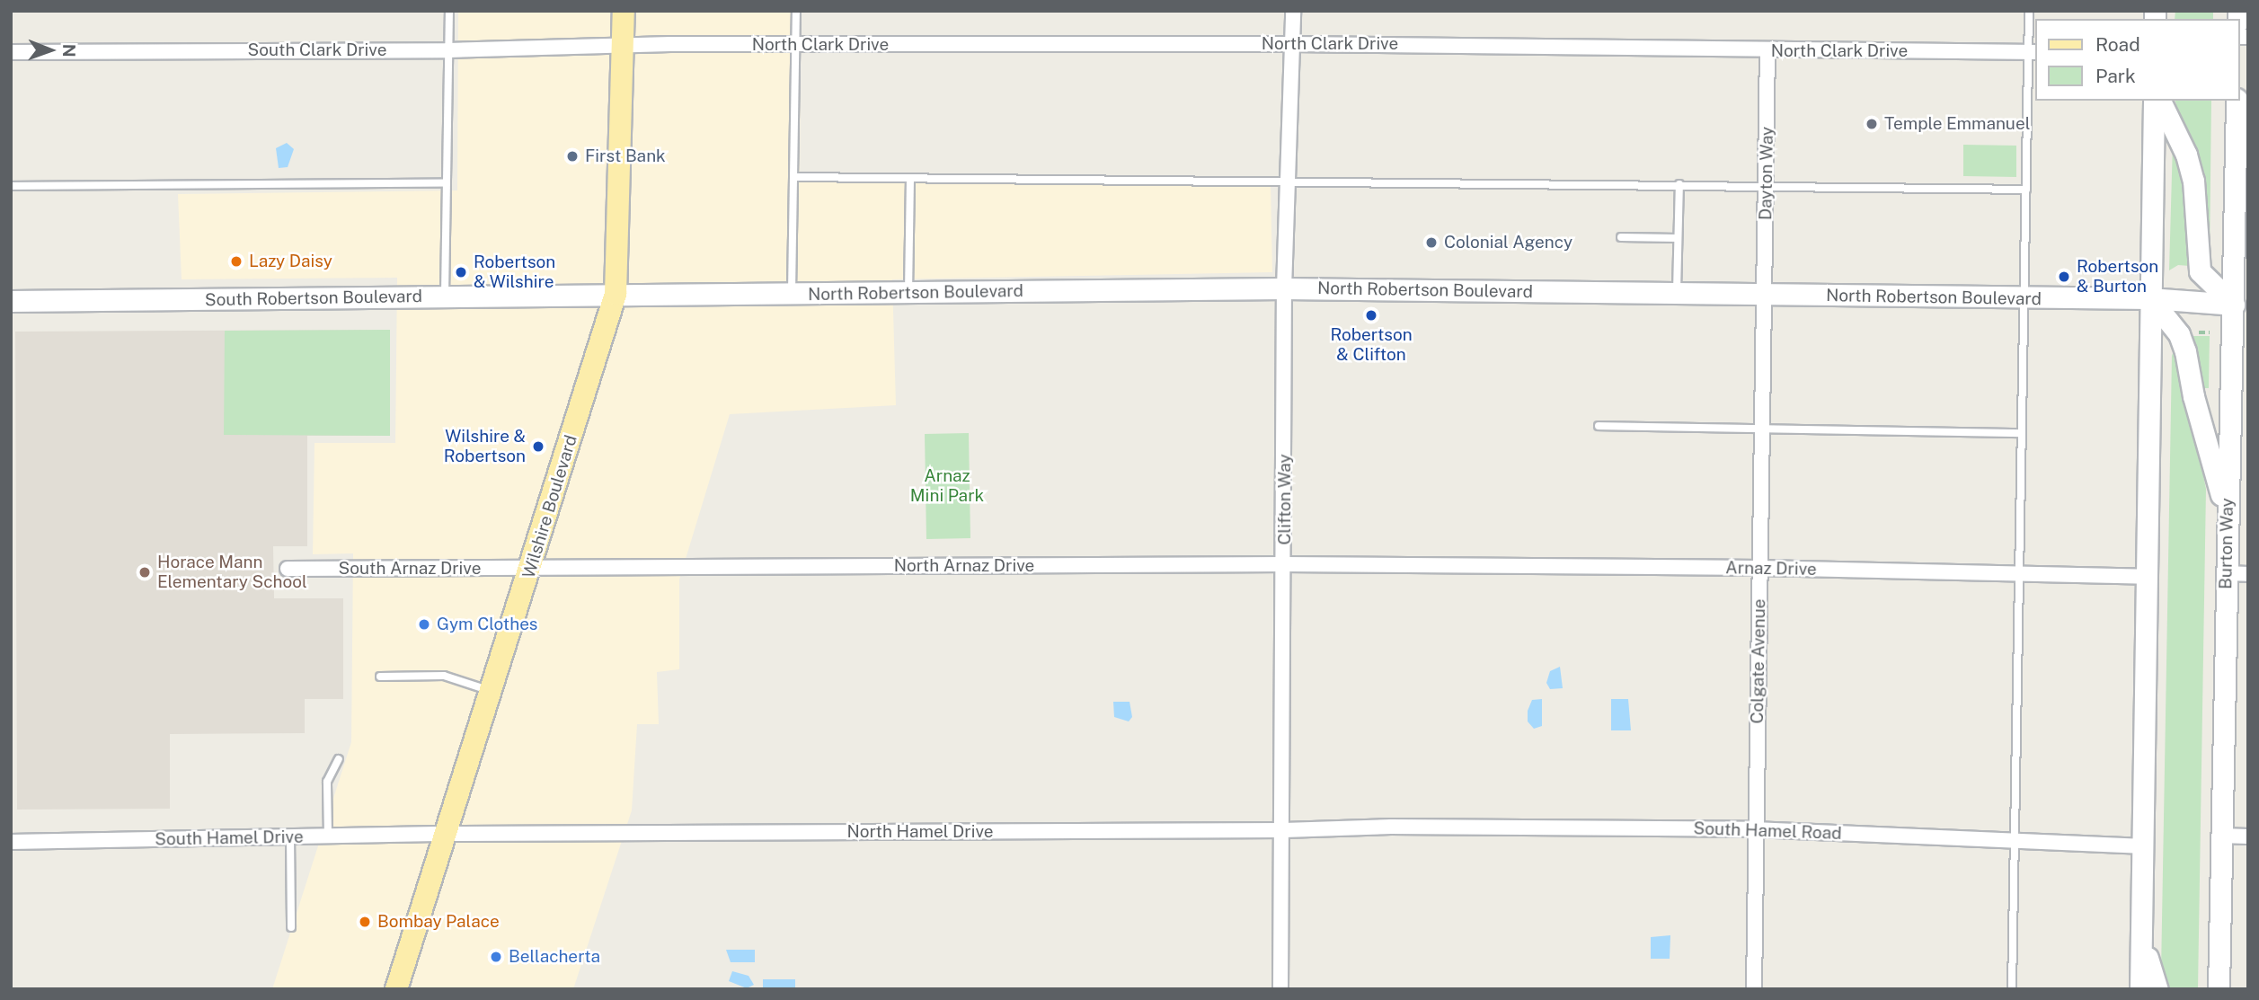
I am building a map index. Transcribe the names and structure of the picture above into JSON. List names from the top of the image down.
{
  "streets": {
    "main road": [
      "North Robertson Boulevard",
      "South Robertson Boulevard",
      "Wilshire Boulevard",
      "Burton Way"
    ],
    "street": [
      "North Clark Drive",
      "South Clark Drive",
      "Dayton Way",
      "Clifton Way",
      "North Arnaz Drive",
      "South Arnaz Drive",
      "Arnaz Drive",
      "Colgate Avenue",
      "South Hamel Road",
      "North Hamel Drive",
      "South Hamel Drive"
    ]
  },
  "crossings": [
    ["North Clark Drive", "South Clark Drive"],
    ["North Clark Drive", "Dayton Way"],
    ["North Clark Drive", "Clifton Way"],
    ["North Clark Drive", "Wilshire Boulevard"],
    ["South Clark Drive", "Wilshire Boulevard"],
    ["Dayton Way", "North Robertson Boulevard"],
    ["Dayton Way", "Colgate Avenue"],
    ["North Robertson Boulevard", "South Robertson Boulevard"],
    ["North Robertson Boulevard", "Clifton Way"],
    ["North Robertson Boulevard", "Wilshire Boulevard"],
    ["North Robertson Boulevard", "Burton Way"],
    ["North Robertson Boulevard", "Colgate Avenue"],
    ["South Robertson Boulevard", "Wilshire Boulevard"],
    ["Clifton Way", "North Arnaz Drive"],
    ["Clifton Way", "North Hamel Drive"],
    ["Wilshire Boulevard", "North Arnaz Drive"],
    ["Wilshire Boulevard", "South Arnaz Drive"],
    ["Wilshire Boulevard", "North Hamel Drive"],
    ["Wilshire Boulevard", "South Hamel Drive"],
    ["North Arnaz Drive", "South Arnaz Drive"],
    ["North Arnaz Drive", "Arnaz Drive"],
    ["Arnaz Drive", "Colgate Avenue"],
    ["Colgate Avenue", "South Hamel Road"],
    ["South Hamel Road", "North Hamel Drive"],
    ["North Hamel Drive", "South Hamel Drive"]
  ],
  "parks": ["Arnaz Mini Park"],
  "places": [
    "Temple Emmanuel",
    "First Bank",
    "Colonial Agency",
    "Lazy Daisy",
    "Robertson & Wilshire",
    "Robertson & Burton",
    "Robertson & Clifton",
    "Wilshire & Robertson",
    "Horace Mann Elementary School",
    "Gym Clothes",
    "Bombay Palace",
    "Bellacherta"
  ],
  "legend": ["Road", "Park"],
  "north": "right"
}
